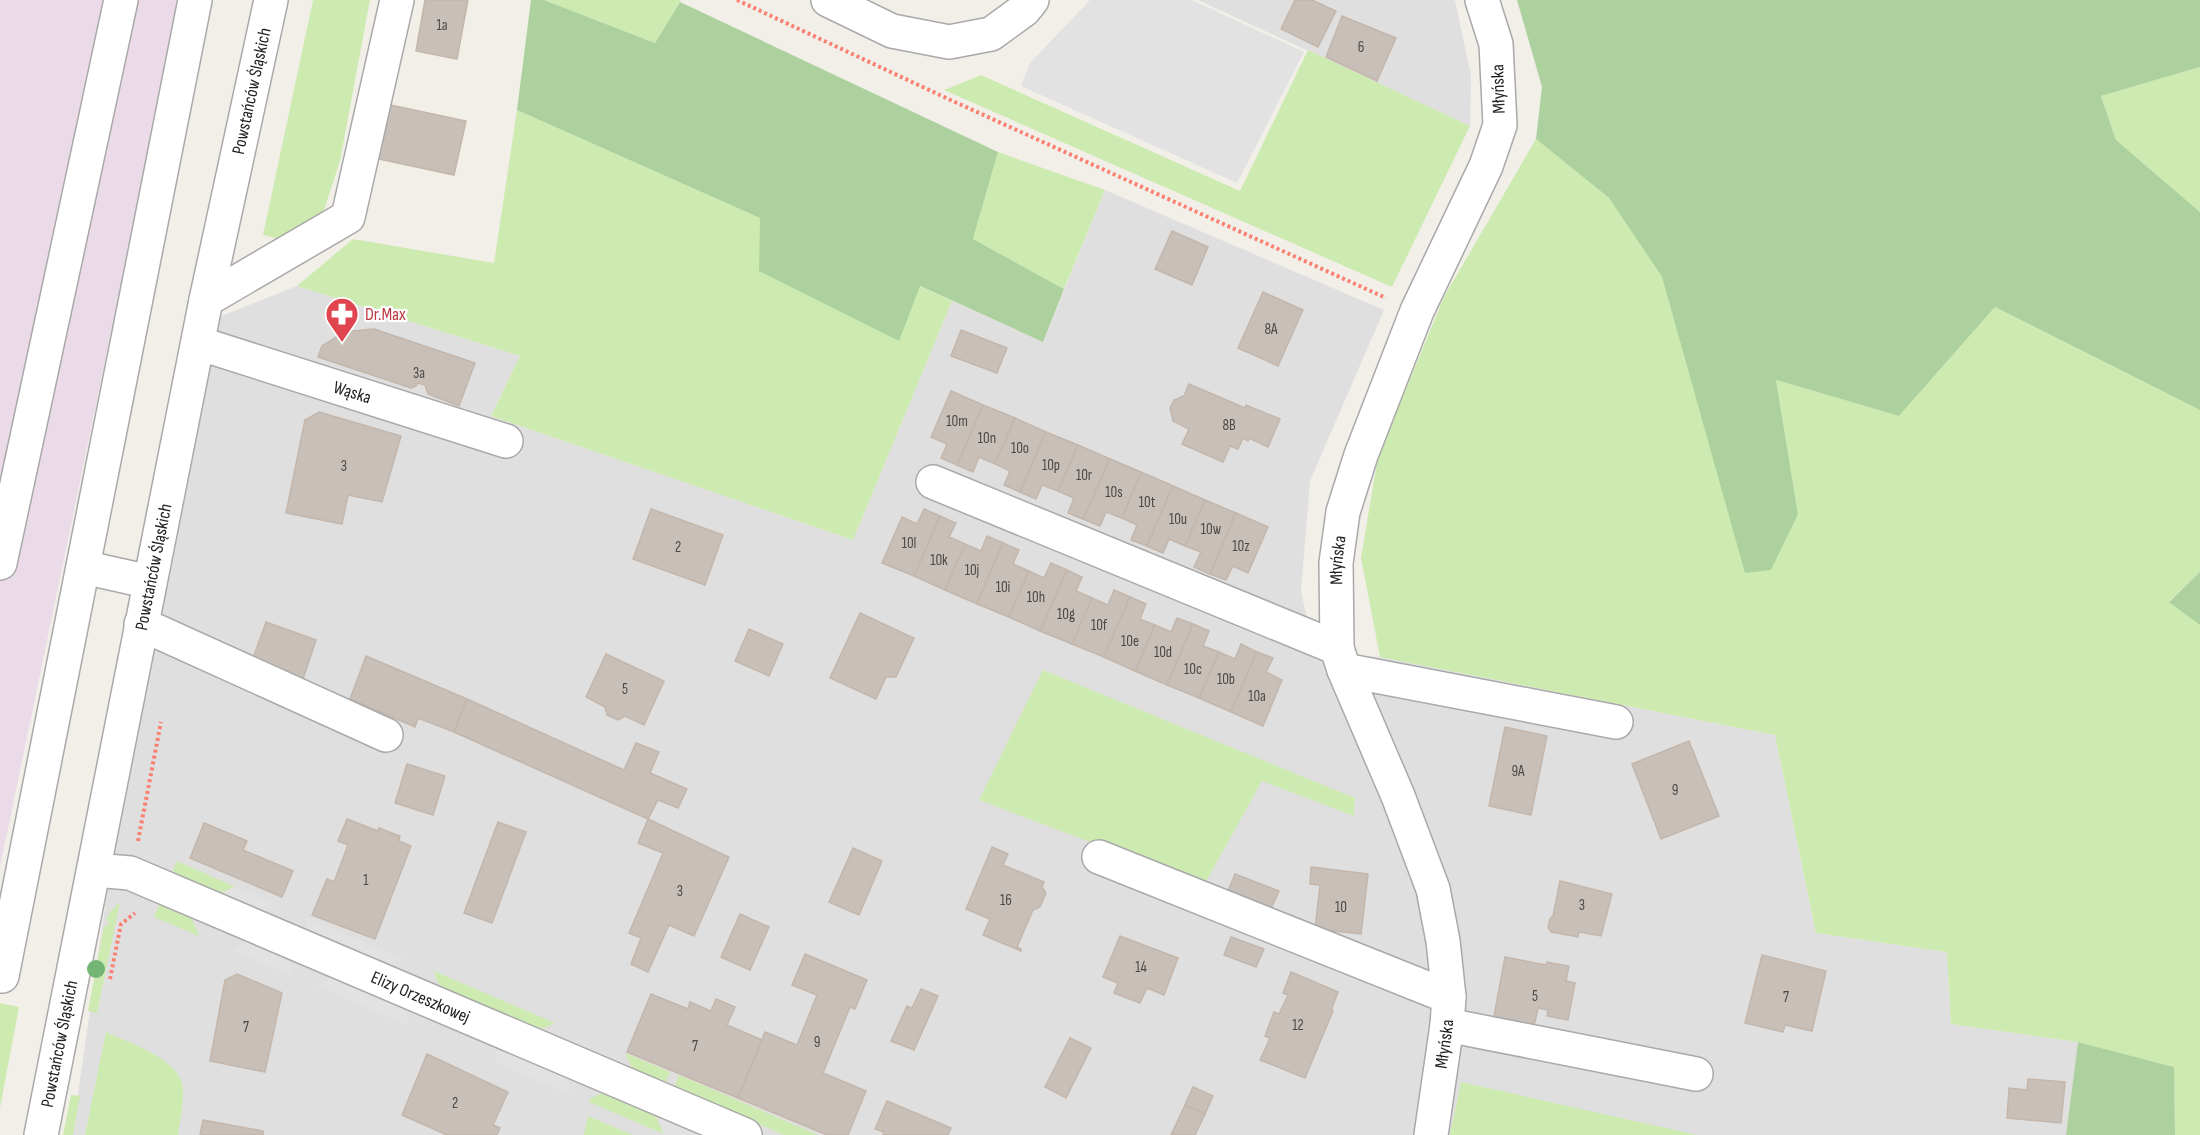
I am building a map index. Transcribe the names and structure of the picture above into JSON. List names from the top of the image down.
{
  "streets": {
    "street": [
      "Młyńska",
      "Powstańców Śląskich",
      "Wąska",
      "Elizy Orzeszkowej"
    ]
  },
  "crossings": [
    ["Powstańców Śląskich", "Wąska"],
    ["Powstańców Śląskich", "Elizy Orzeszkowej"]
  ],
  "places": {
    "pharmacy": ["Dr.Max"]
  },
  "house_numbers": [
    "1a",
    "6",
    "8A",
    "3a",
    "10m",
    "8B",
    "10n",
    "10o",
    "10p",
    "3",
    "10r",
    "10s",
    "10t",
    "10u",
    "10w",
    "10l",
    "10z",
    "2",
    "10k",
    "10j",
    "10i",
    "10h",
    "10g",
    "10f",
    "10e",
    "10d",
    "10c",
    "10b",
    "5",
    "10a",
    "9A",
    "9",
    "1",
    "3",
    "16",
    "3",
    "10",
    "14",
    "5",
    "7",
    "12",
    "7",
    "9",
    "7",
    "2"
  ]
}
